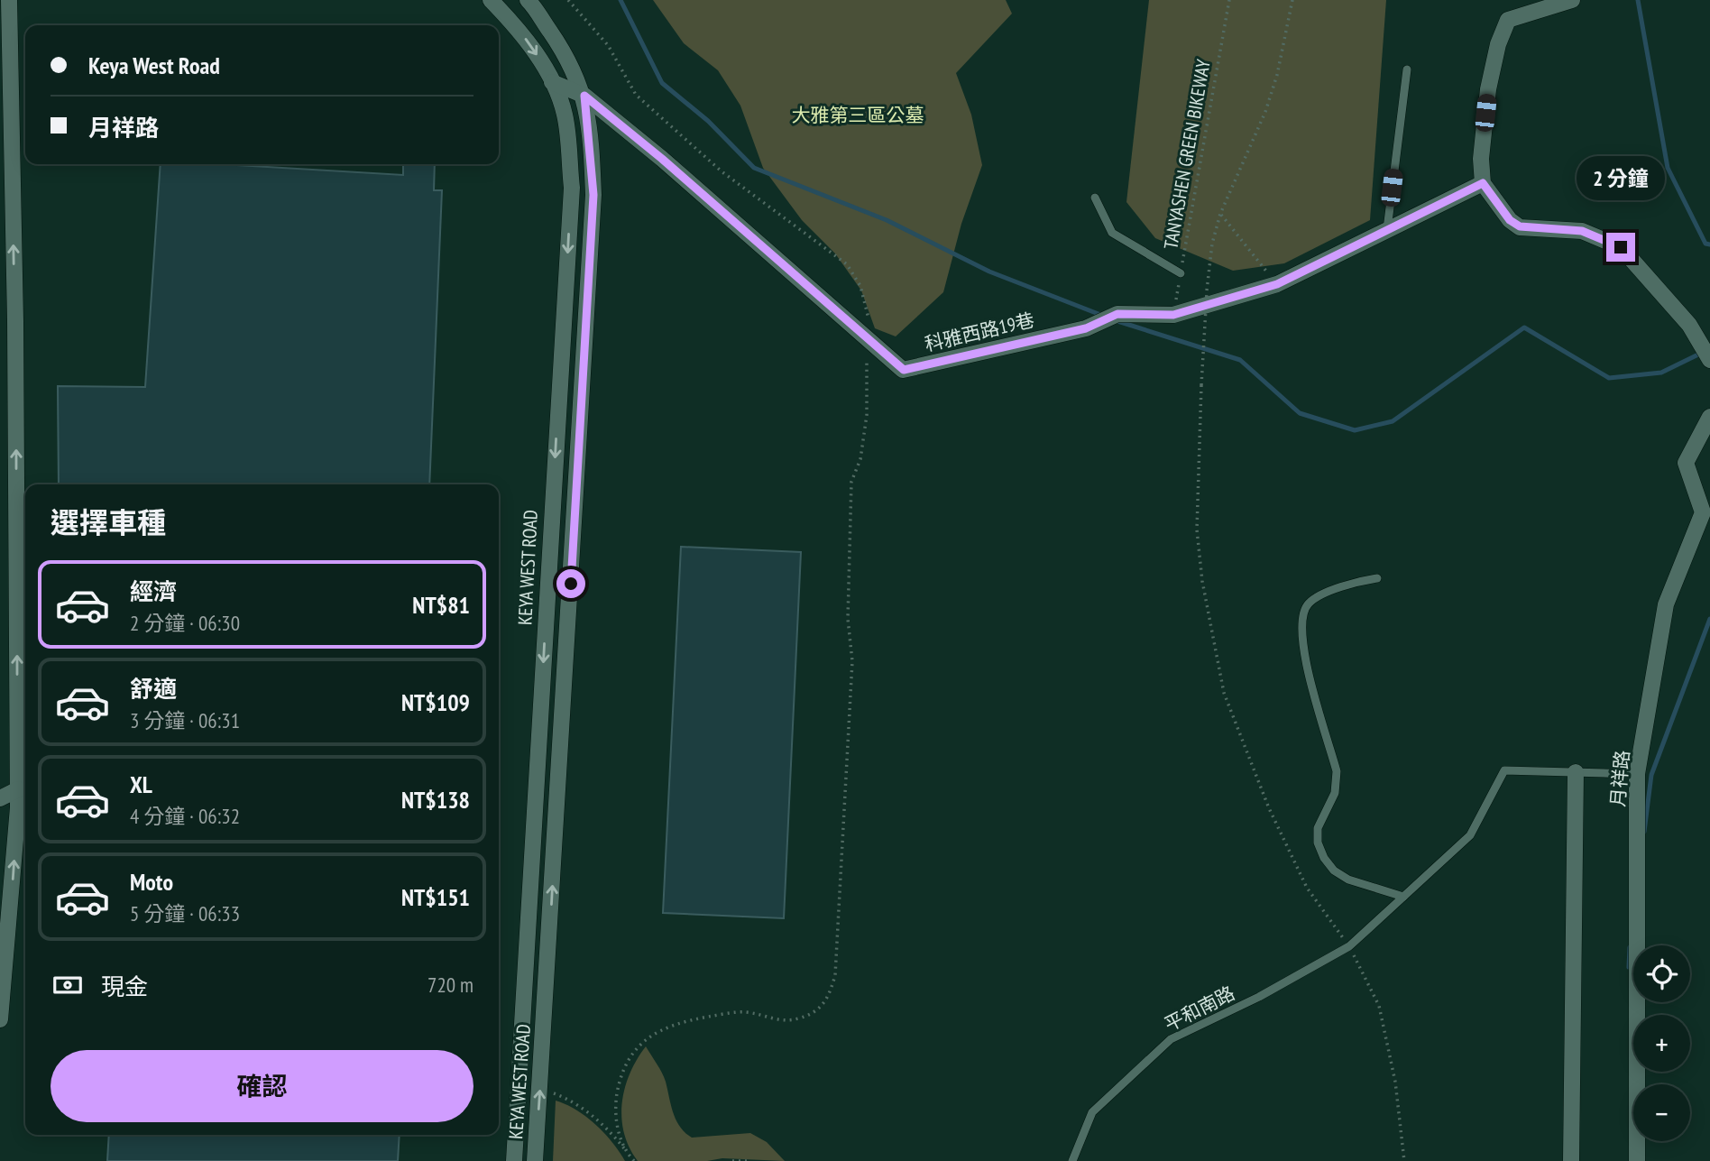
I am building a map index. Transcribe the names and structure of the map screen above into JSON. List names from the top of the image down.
{
  "streets": {
    "street": ["科雅西路19巷", "KEYA WEST ROAD", "月祥路"],
    "lane": ["平和南路"],
    "path": ["TANYASHEN GREEN BIKEWAY"]
  },
  "crossings": [
    ["TANYASHEN GREEN BIKEWAY", "科雅西路19巷"],
    ["科雅西路19巷", "KEYA WEST ROAD"]
  ],
  "parks": ["大雅第三區公墓"],
  "page": {
    "banner": ["Keya West Road", "月祥路"],
    "bubble": "2 分鐘",
    "heading": "選擇車種",
    "list": [
      {
        "name": "經濟",
        "note": "2 分鐘 · 06:30",
        "value": "NT$81"
      },
      {
        "name": "舒適",
        "note": "3 分鐘 · 06:31",
        "value": "NT$109"
      },
      {
        "name": "XL",
        "note": "4 分鐘 · 06:32",
        "value": "NT$138"
      },
      {
        "name": "Moto",
        "note": "5 分鐘 · 06:33",
        "value": "NT$151"
      }
    ],
    "map_buttons": ["+", "−"],
    "pay": ["現金", "720 m"],
    "buttons": "確認"
  }
}
